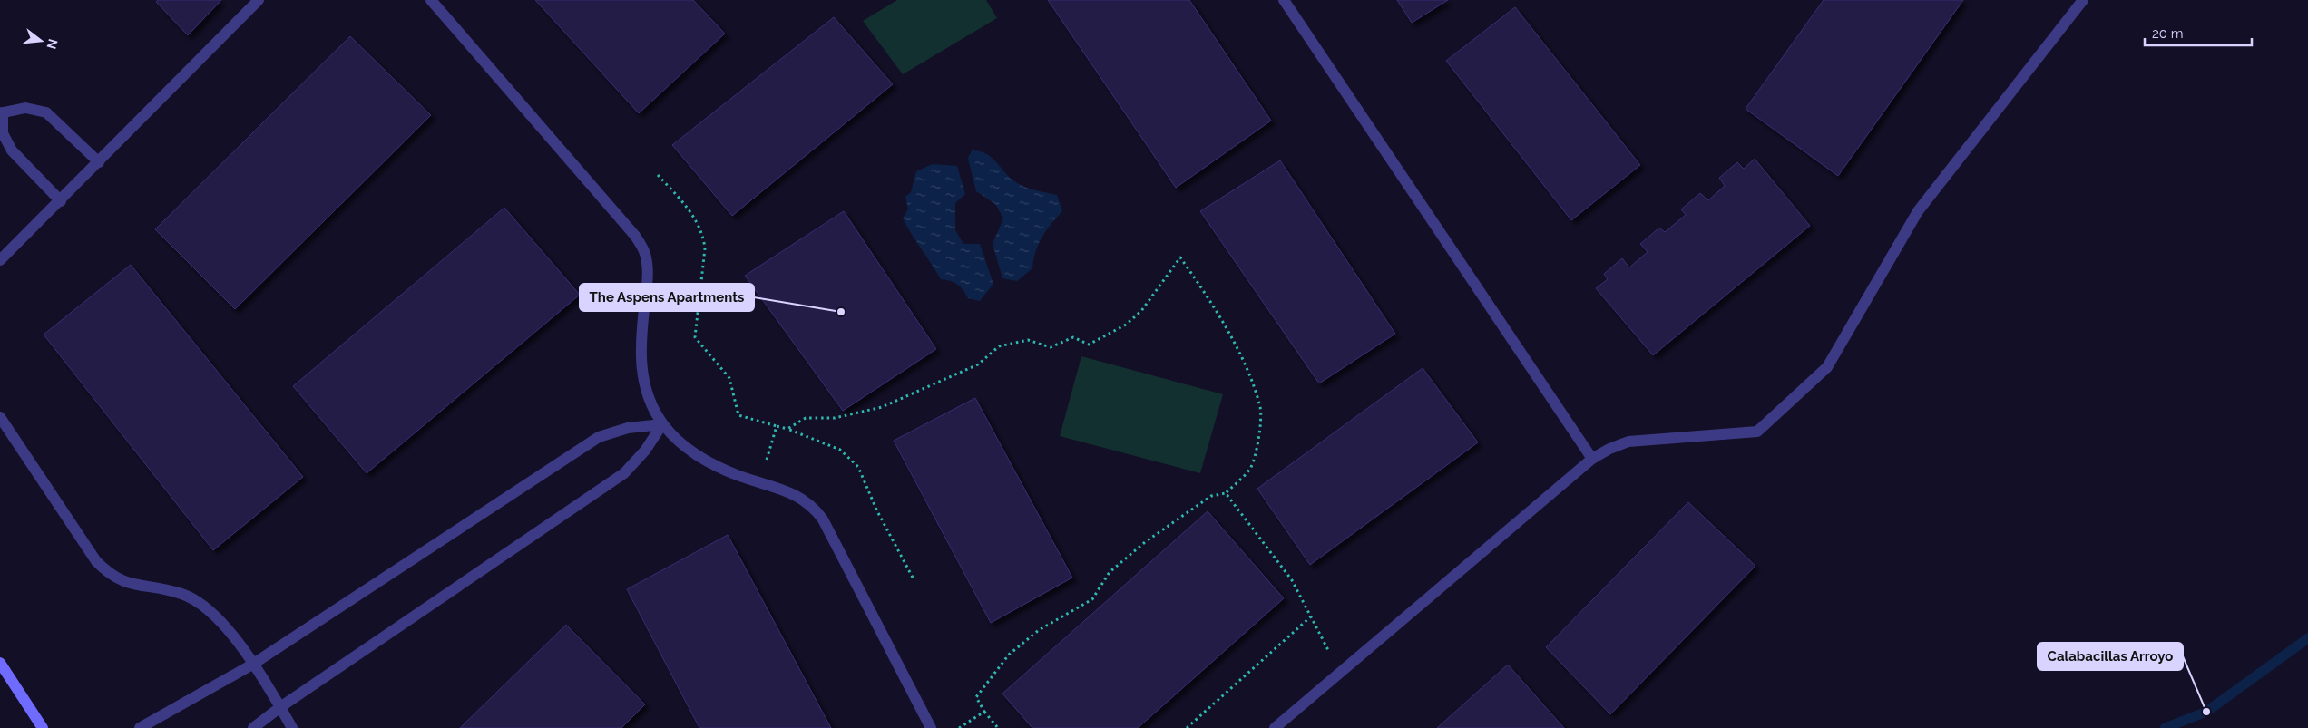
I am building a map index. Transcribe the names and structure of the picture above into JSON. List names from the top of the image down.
{
  "places": ["The Aspens Apartments", "Calabacillas Arroyo"],
  "scale_bar": "20 m",
  "north": "right"
}
